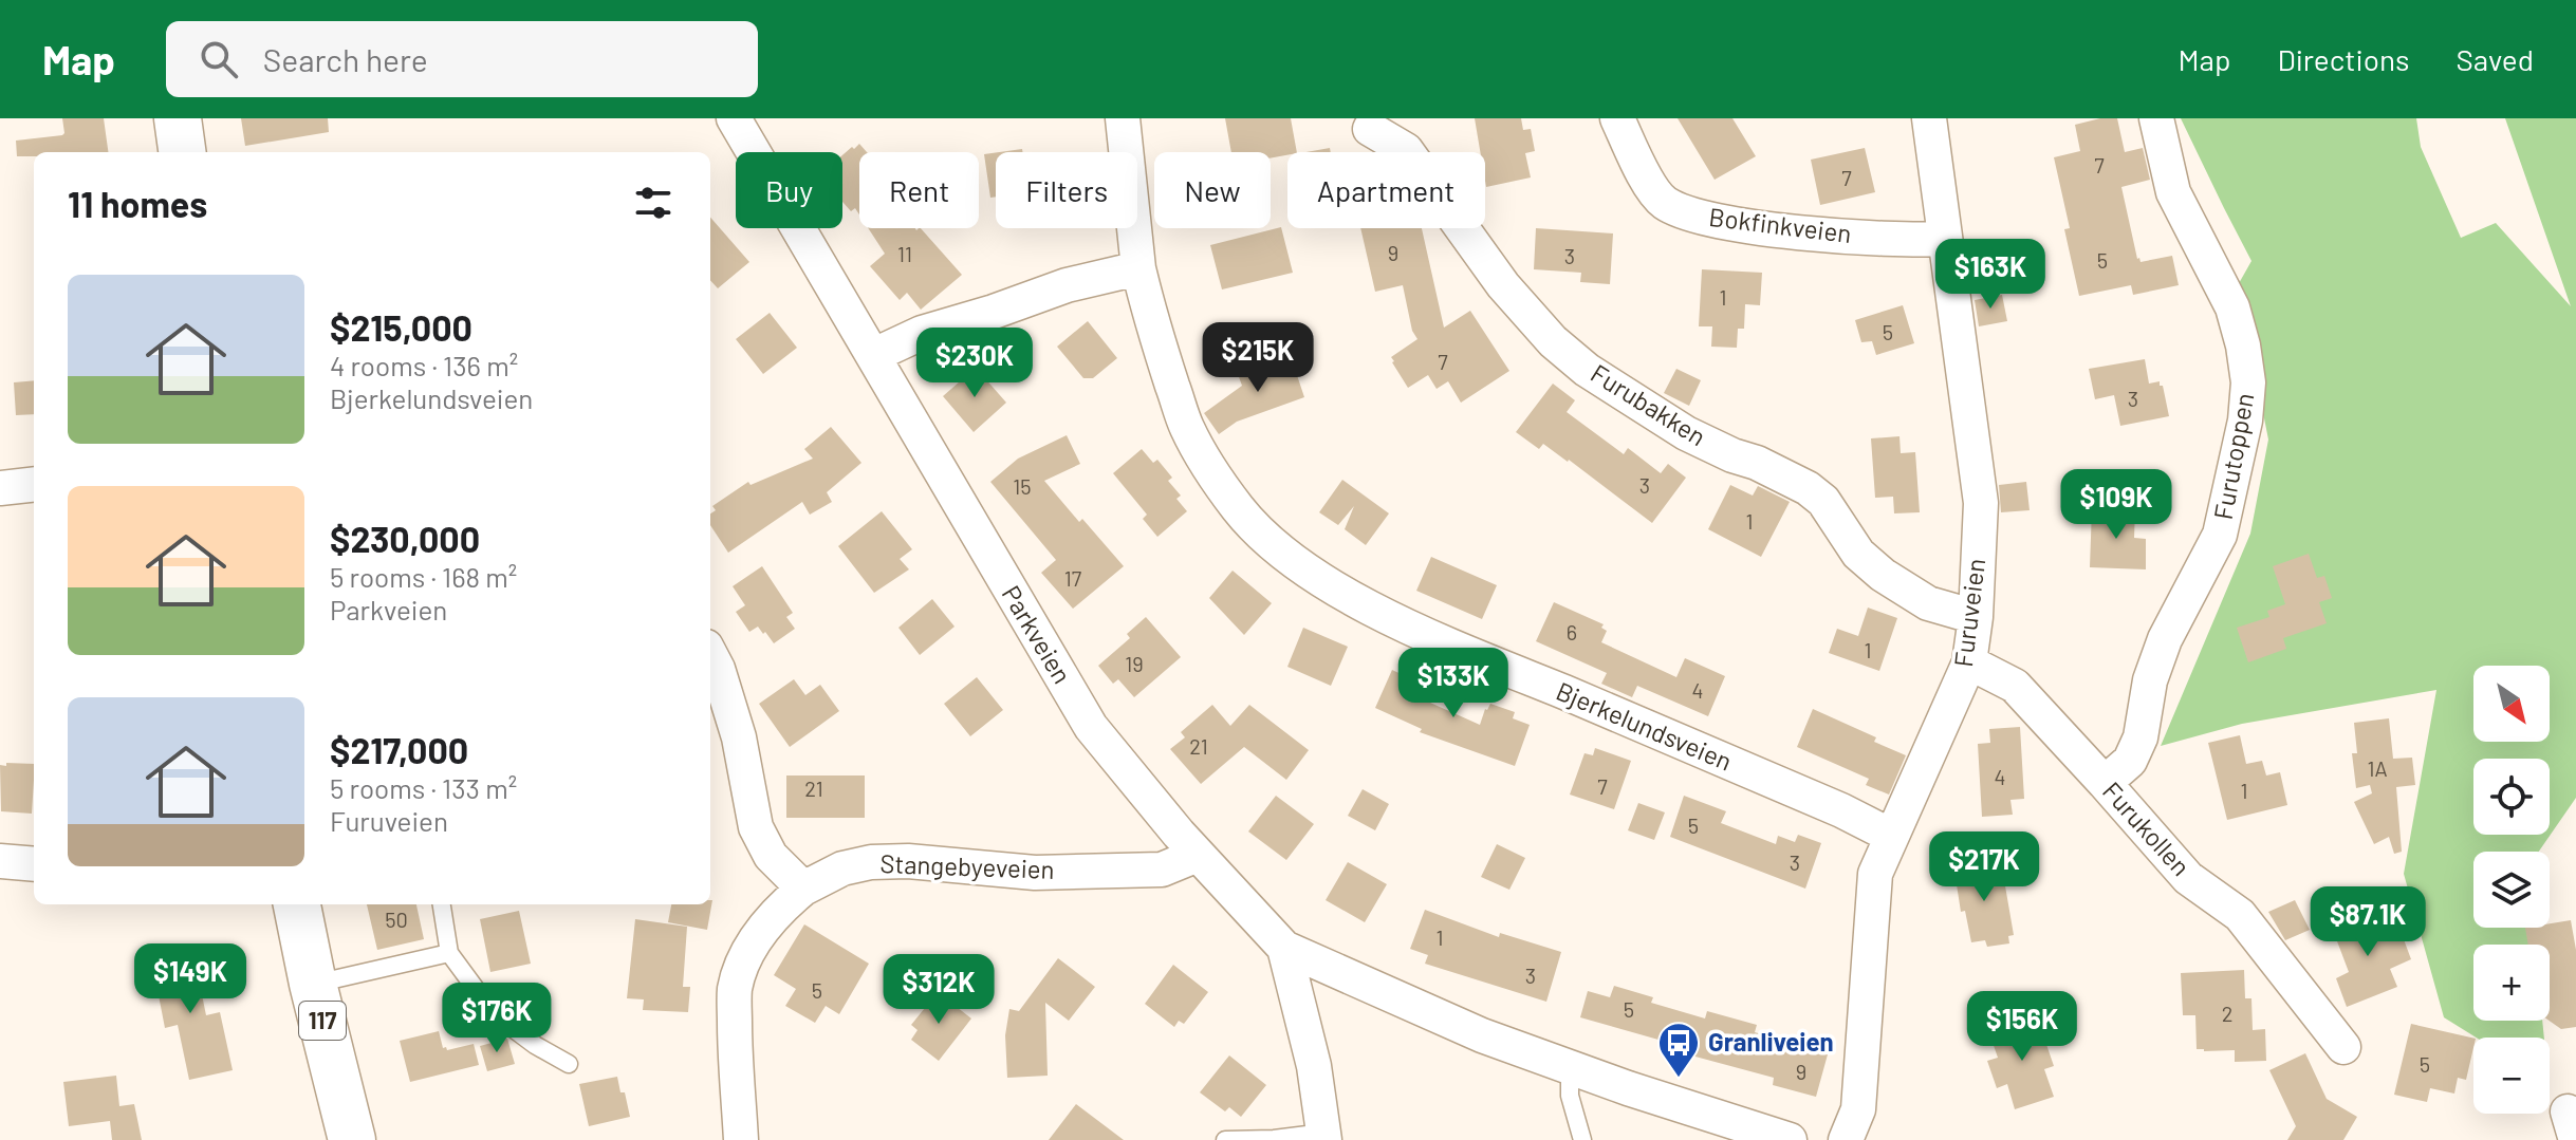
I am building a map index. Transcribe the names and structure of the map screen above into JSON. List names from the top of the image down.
{
  "streets": {
    "main road": ["117"],
    "street": [
      "Bokfinkveien",
      "Furubakken",
      "Furutoppen",
      "Furuveien",
      "Parkveien",
      "Bjerkelundsveien",
      "Furukollen",
      "Stangebyeveien"
    ]
  },
  "crossings": [
    ["Bokfinkveien", "Furuveien"],
    ["Furubakken", "Furuveien"],
    ["Furutoppen", "Furukollen"],
    ["Furuveien", "Bjerkelundsveien"],
    ["Furuveien", "Furukollen"],
    ["Parkveien", "Stangebyeveien"]
  ],
  "places": {
    "bus stop": ["Granliveien"]
  },
  "house_numbers": [
    "7",
    "7",
    "9",
    "11",
    "3",
    "5",
    "1",
    "5",
    "7",
    "3",
    "3",
    "15",
    "1",
    "17",
    "6",
    "1",
    "19",
    "4",
    "21",
    "1A",
    "4",
    "7",
    "21",
    "1",
    "5",
    "3",
    "50",
    "1",
    "3",
    "5",
    "5",
    "2",
    "5",
    "9"
  ],
  "north": "bottom right",
  "page": {
    "header": "Map",
    "search": "Search here",
    "nav": ["Map", "Directions", "Saved"],
    "chip": [
      "Buy",
      "Rent",
      "Filters",
      "New",
      "Apartment"
    ],
    "heading": "11 homes",
    "price": [
      "$163K",
      "$215K",
      "$230K",
      "$109K",
      "$133K",
      "$217K",
      "$87.1K",
      "$149K",
      "$312K",
      "$176K",
      "$156K"
    ],
    "list": [
      {
        "name": "$215,000",
        "note": "4 rooms · 136 m² · Bjerkelundsveien"
      },
      {
        "name": "$230,000",
        "note": "5 rooms · 168 m² · Parkveien"
      },
      {
        "name": "$217,000",
        "note": "5 rooms · 133 m² · Furuveien"
      }
    ],
    "map_buttons": ["+", "−"]
  }
}
